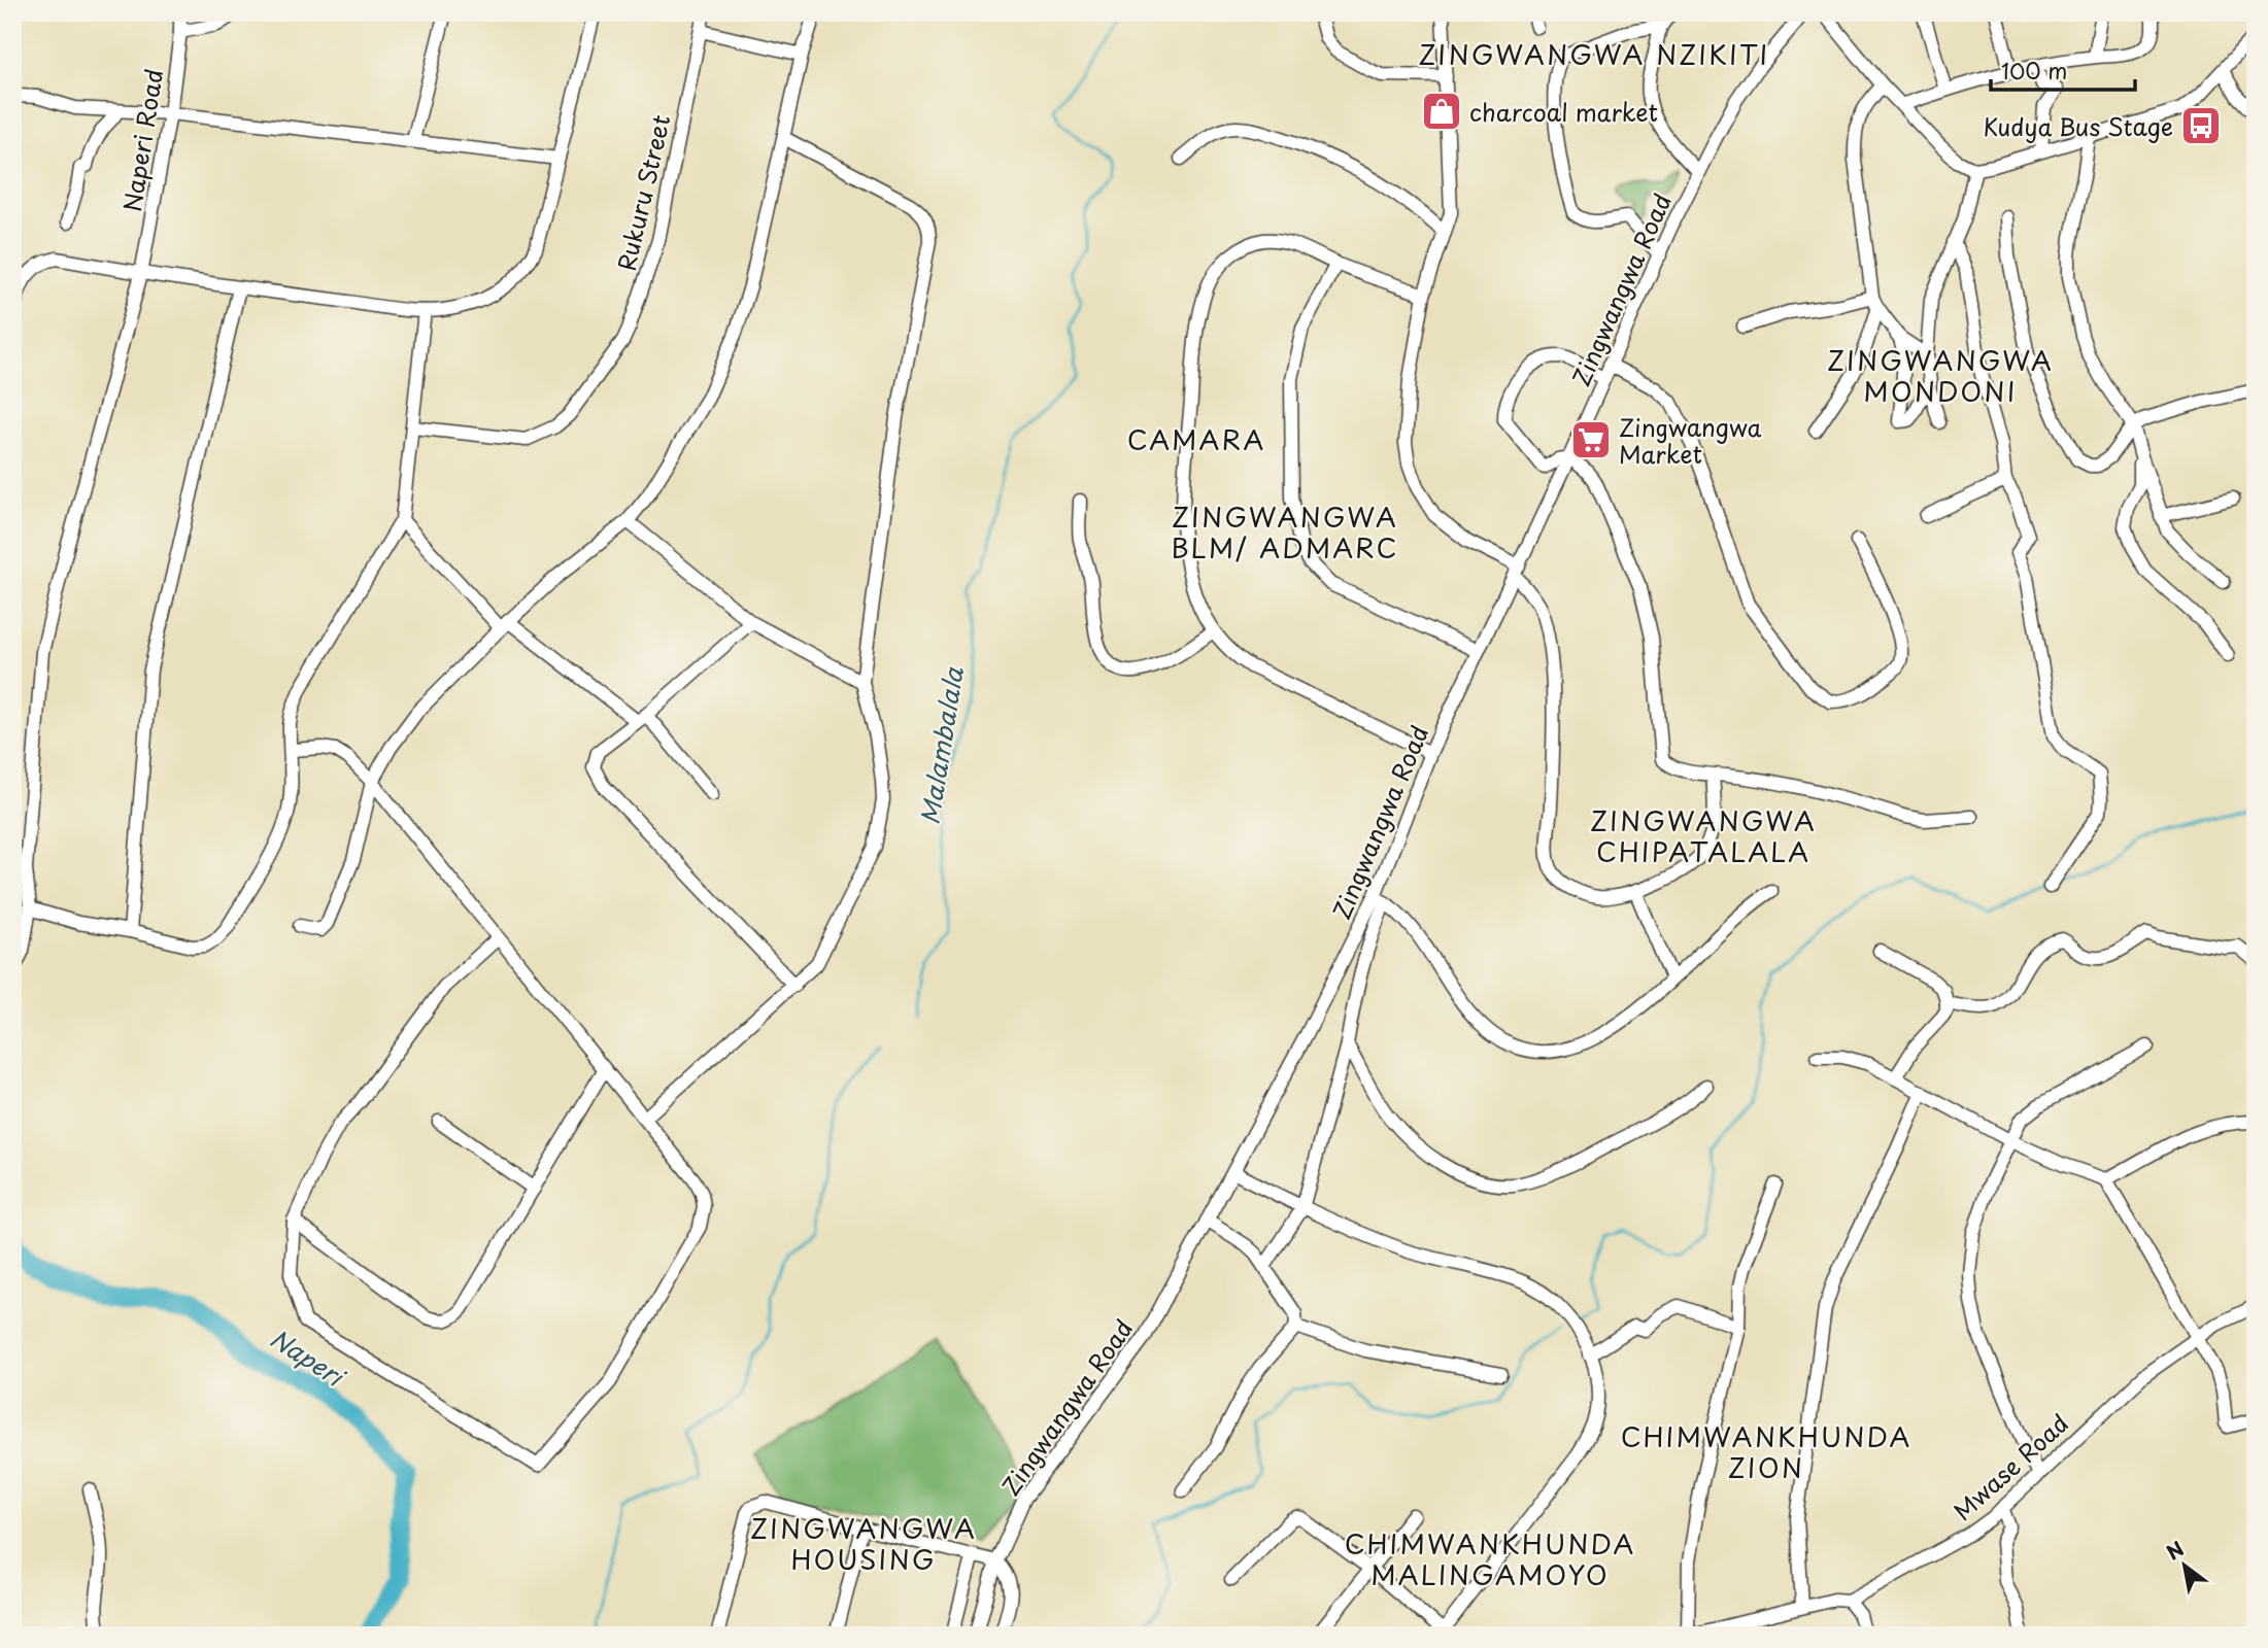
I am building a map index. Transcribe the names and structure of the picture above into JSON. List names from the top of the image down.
{
  "streets": {
    "street": [
      "Naperi Road",
      "Rukuru Street",
      "Zingwangwa Road",
      "Mwase Road"
    ]
  },
  "districts": [
    "ZINGWANGWA NZIKITI",
    "ZINGWANGWA MONDONI",
    "CAMARA",
    "ZINGWANGWA BLM/ ADMARC",
    "ZINGWANGWA CHIPATALALA",
    "CHIMWANKHUNDA ZION",
    "ZINGWANGWA HOUSING",
    "CHIMWANKHUNDA MALINGAMOYO"
  ],
  "water": ["Malambalala", "Naperi"],
  "places": {
    "shop": ["charcoal market"],
    "bus stop": ["Kudya Bus Stage"],
    "supermarket": ["Zingwangwa Market"]
  },
  "scale_bar": "100 m",
  "north": "top left"
}
